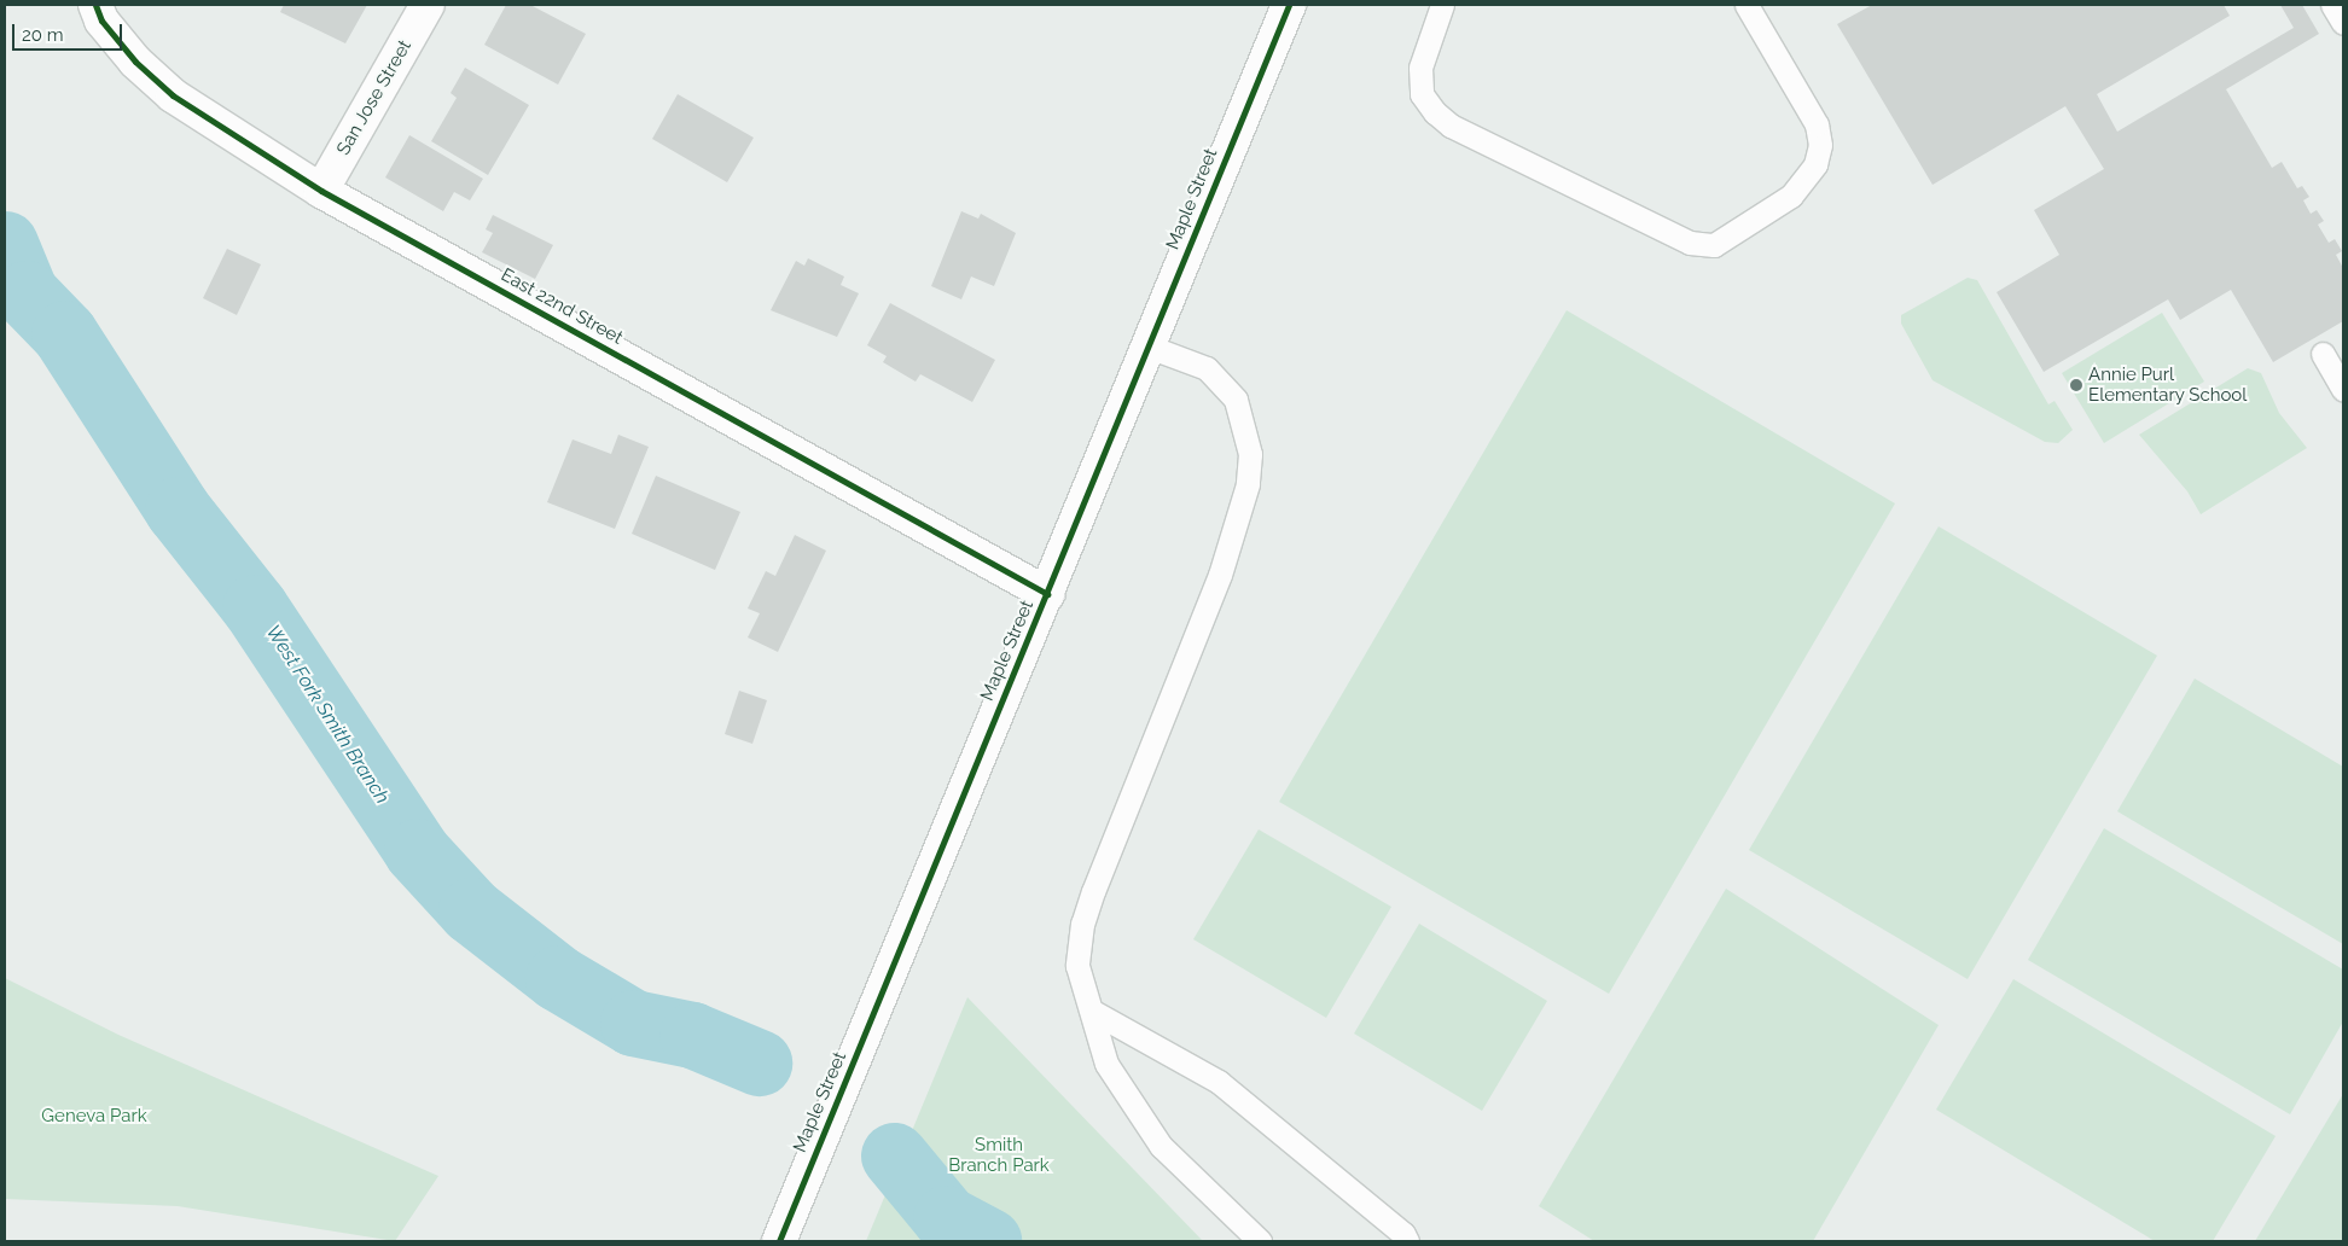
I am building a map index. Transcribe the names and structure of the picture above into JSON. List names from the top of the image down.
{
  "streets": {
    "street": ["San Jose Street", "Maple Street", "East 22nd Street"]
  },
  "crossings": [
    ["San Jose Street", "East 22nd Street"],
    ["Maple Street", "East 22nd Street"]
  ],
  "water": ["West Fork Smith Branch"],
  "parks": ["Geneva Park", "Smith Branch Park"],
  "places": ["Annie Purl Elementary School"],
  "scale_bar": "20 m"
}
